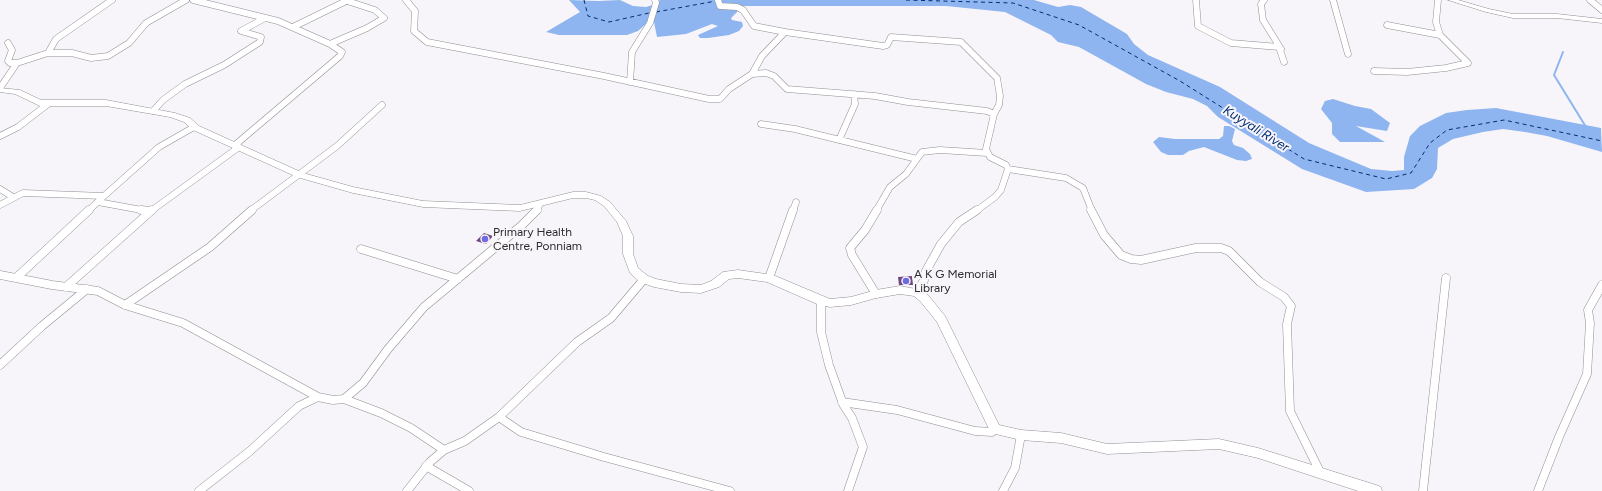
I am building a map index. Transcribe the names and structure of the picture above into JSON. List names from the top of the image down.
{
  "water": ["Kuyyali River"],
  "places": ["Primary Health Centre, Ponniam", "A K G Memorial Library"]
}
